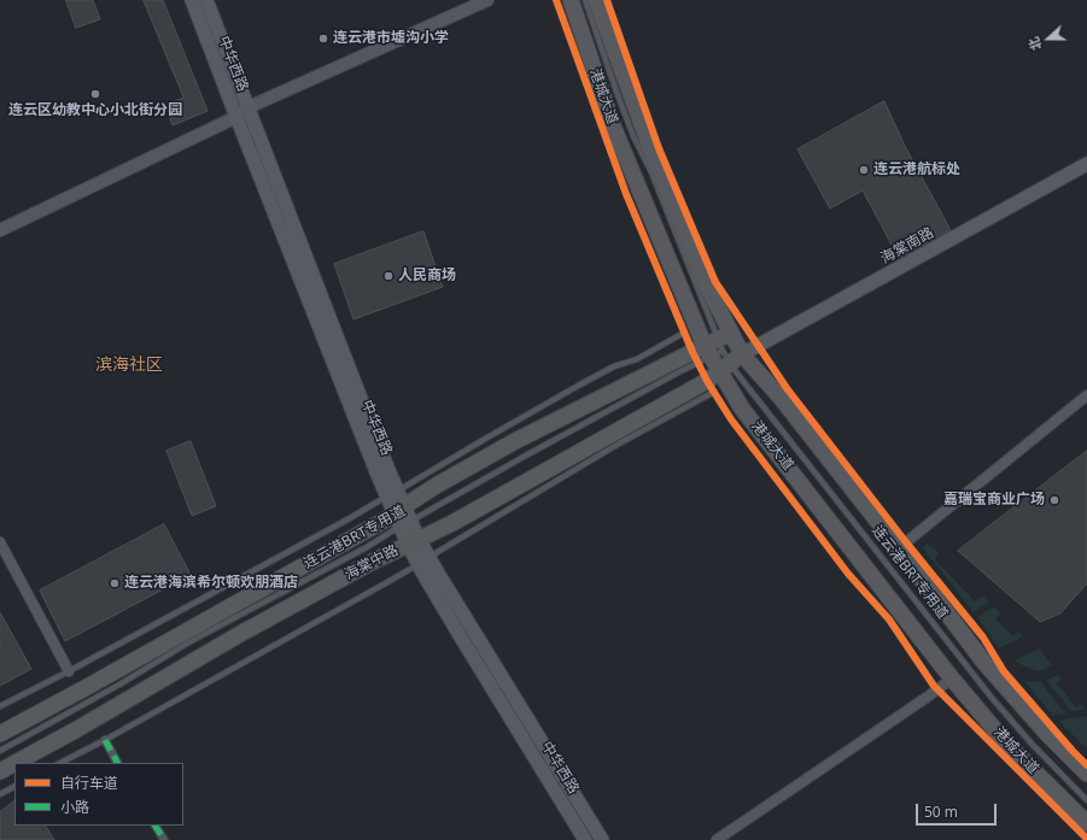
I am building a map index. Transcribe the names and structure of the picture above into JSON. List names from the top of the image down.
{
  "streets": {
    "highway": ["港城大道"],
    "main road": ["中华西路", "海棠南路", "海棠中路"],
    "lane": ["连云港BRT专用道"]
  },
  "crossings": [
    ["中华西路", "连云港BRT专用道"],
    ["中华西路", "海棠中路"],
    ["港城大道", "海棠南路"],
    ["港城大道", "连云港BRT专用道"],
    ["港城大道", "海棠中路"],
    ["海棠南路", "连云港BRT专用道"],
    ["海棠南路", "海棠中路"],
    ["连云港BRT专用道", "海棠中路"]
  ],
  "districts": ["滨海社区"],
  "places": [
    "连云港市墟沟小学",
    "连云区幼教中心小北街分园",
    "连云港航标处",
    "人民商场",
    "嘉瑞宝商业广场",
    "连云港海滨希尔顿欢朋酒店"
  ],
  "legend": ["自行车道", "小路"],
  "scale_bar": "50 m",
  "north": "left"
}
